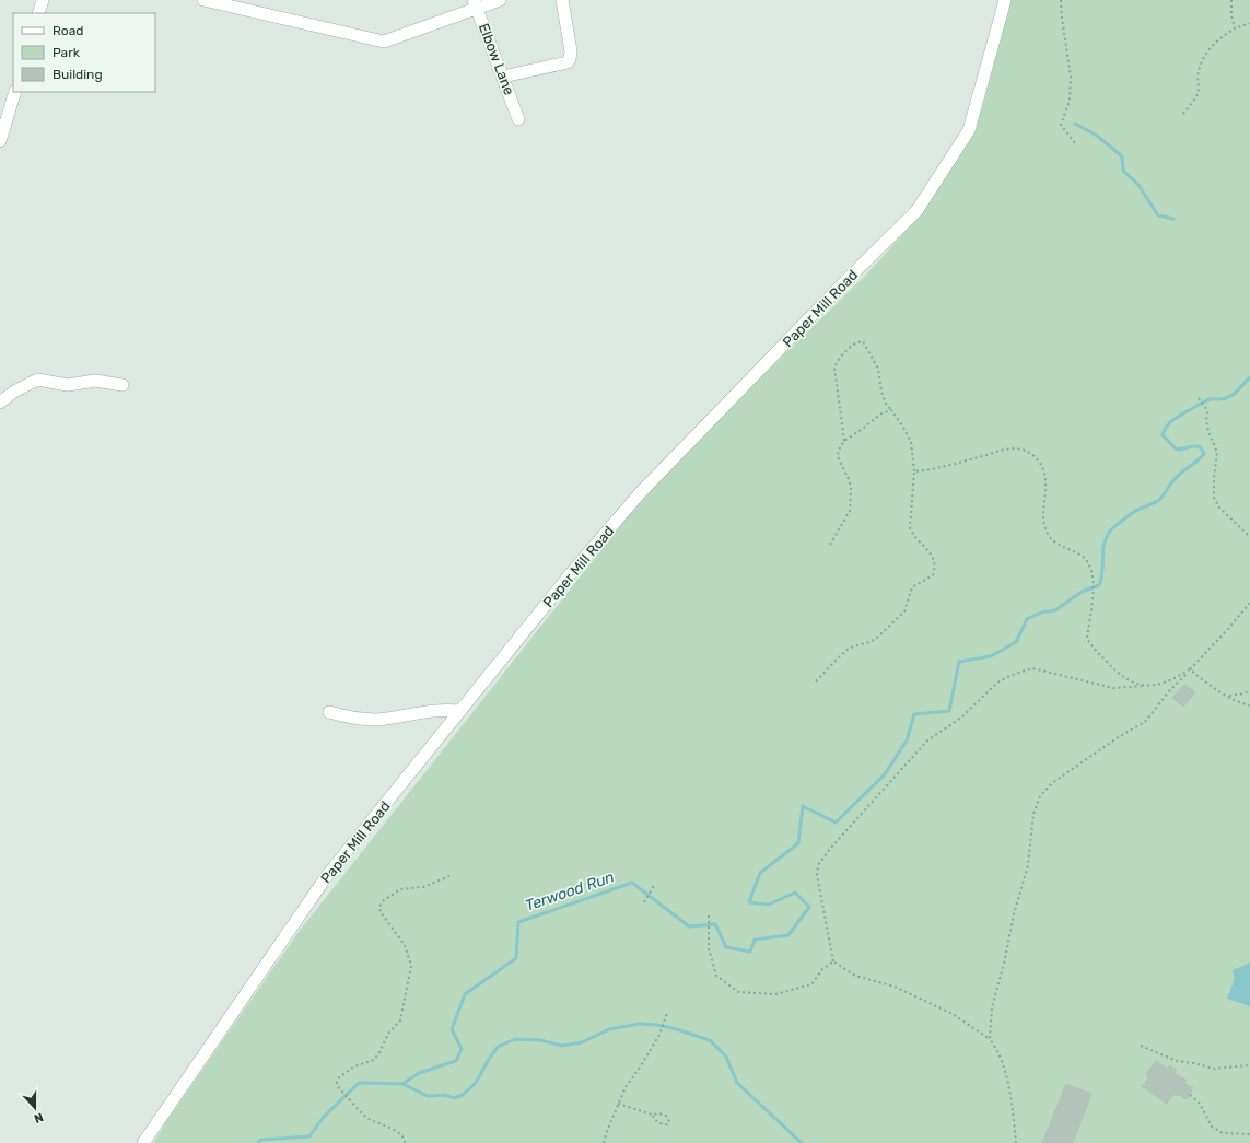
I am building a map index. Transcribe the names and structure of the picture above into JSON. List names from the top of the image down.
{
  "streets": {
    "street": ["Elbow Lane", "Paper Mill Road"]
  },
  "water": ["Terwood Run"],
  "legend": ["Road", "Park", "Building"],
  "north": "bottom"
}
